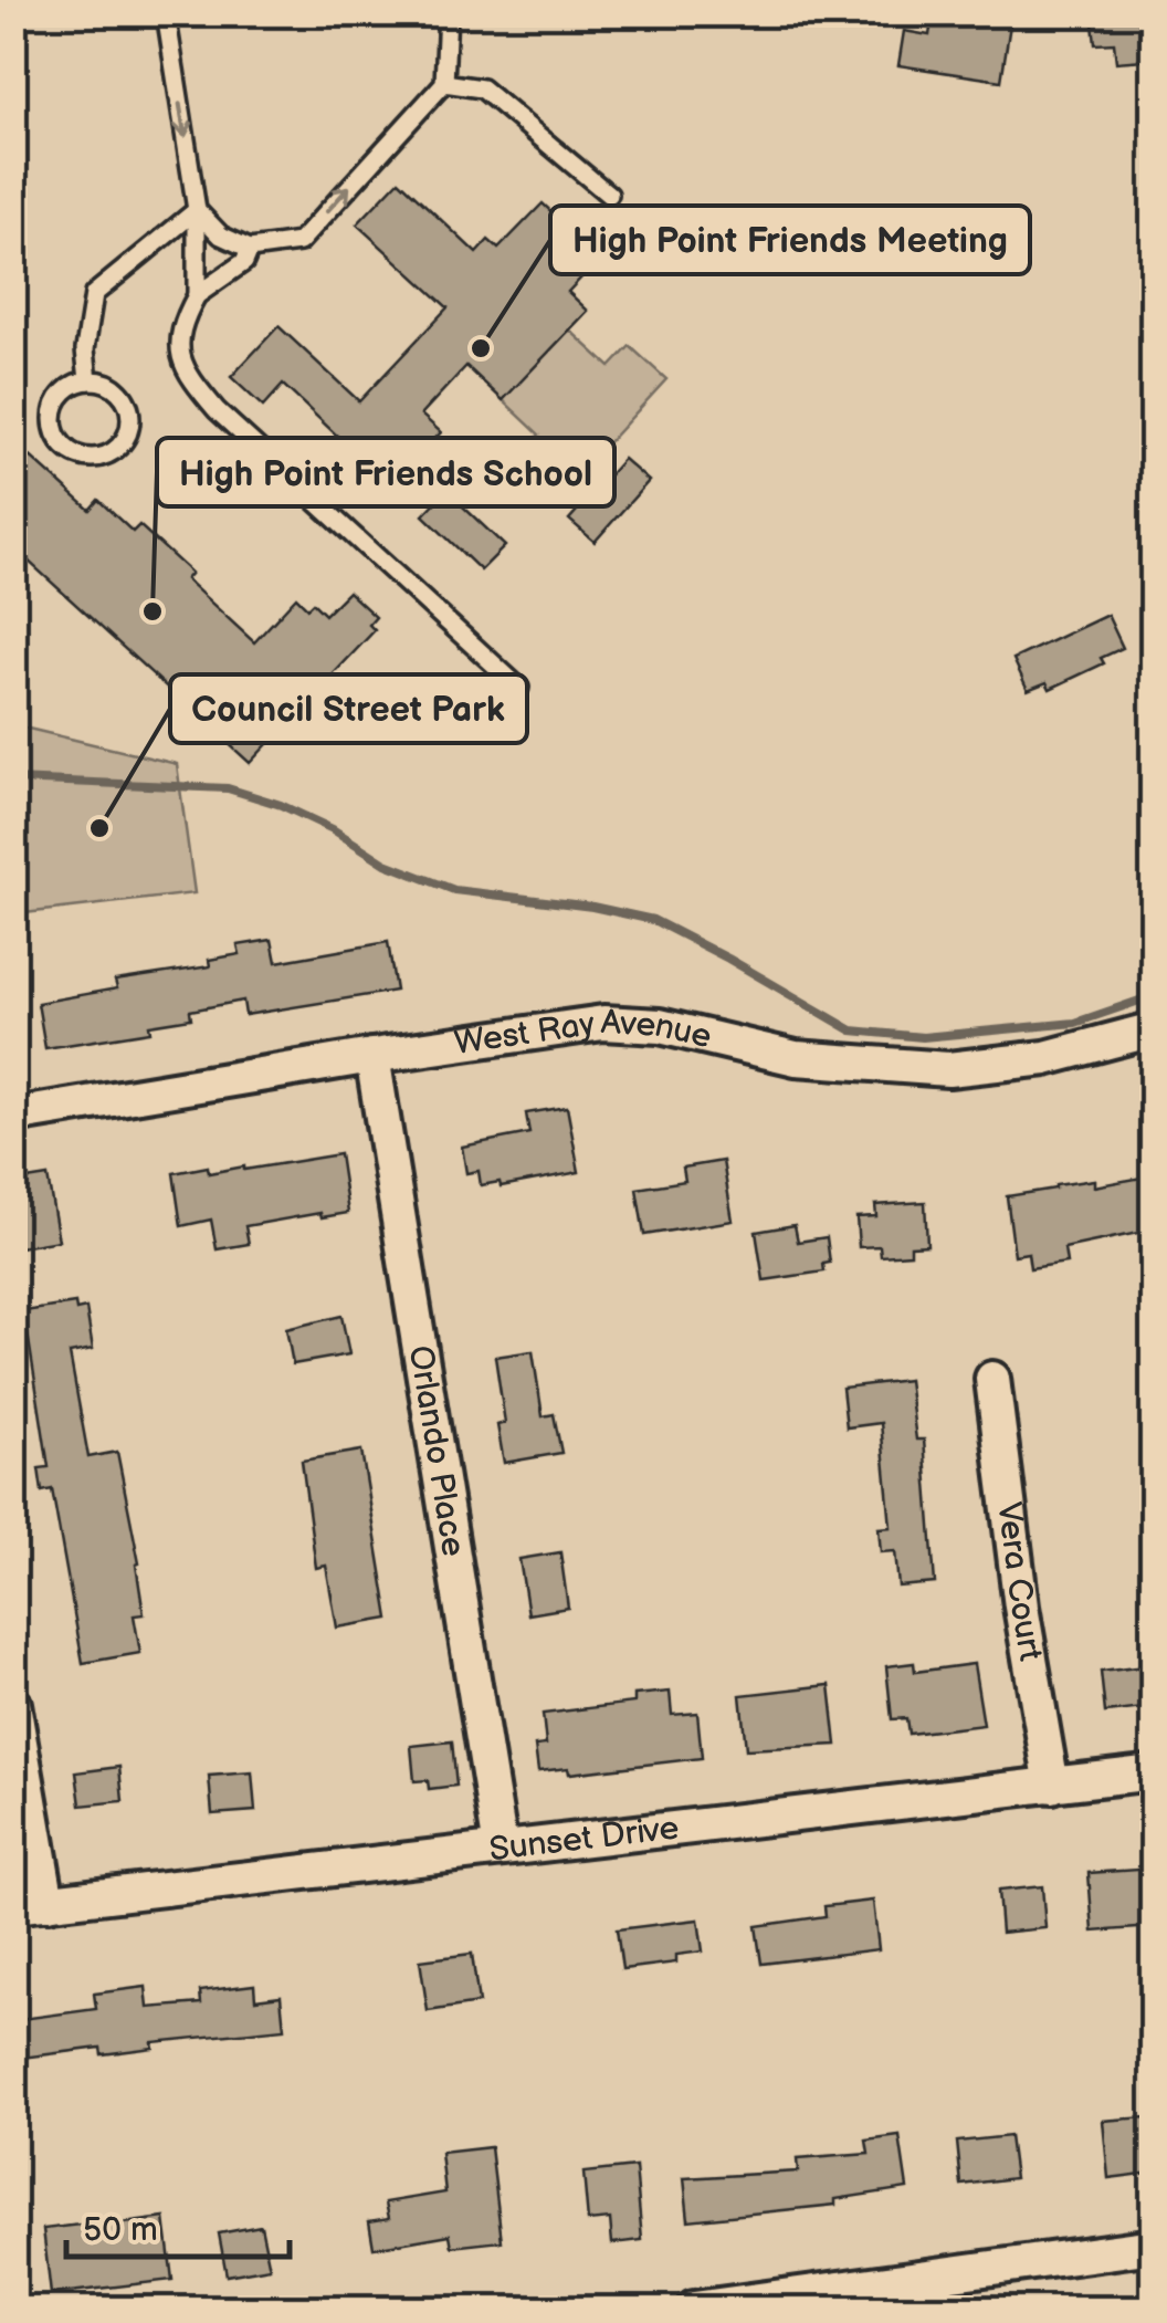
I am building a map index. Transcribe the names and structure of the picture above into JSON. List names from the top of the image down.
{
  "streets": {
    "street": [
      "West Ray Avenue",
      "Orlando Place",
      "Vera Court",
      "Sunset Drive"
    ]
  },
  "crossings": [
    ["West Ray Avenue", "Orlando Place"],
    ["Orlando Place", "Sunset Drive"],
    ["Vera Court", "Sunset Drive"]
  ],
  "places": ["High Point Friends Meeting", "High Point Friends School", "Council Street Park"],
  "scale_bar": "50 m"
}
